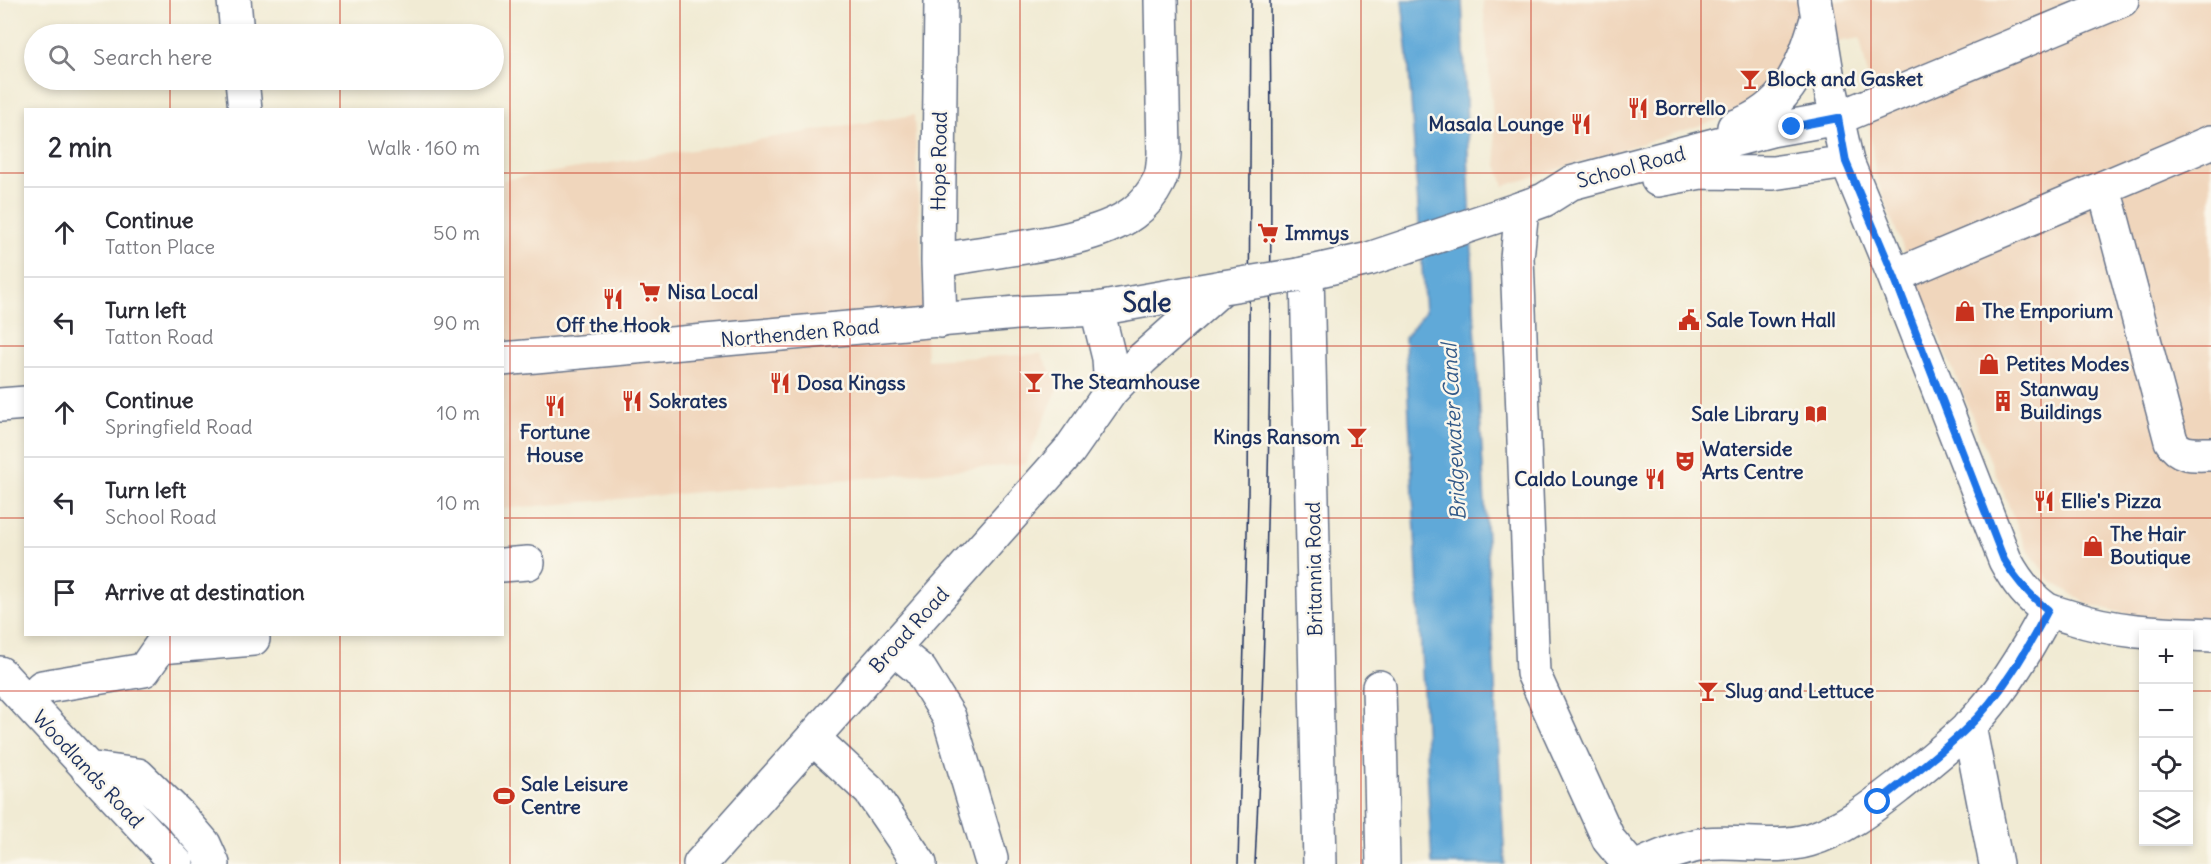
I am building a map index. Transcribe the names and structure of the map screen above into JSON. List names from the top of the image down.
{
  "streets": {
    "street": [
      "Hope Road",
      "School Road",
      "Northenden Road",
      "Britannia Road",
      "Broad Road",
      "Woodlands Road"
    ]
  },
  "crossings": [
    ["Hope Road", "Northenden Road"],
    ["School Road", "Northenden Road"],
    ["School Road", "Britannia Road"],
    ["School Road", "Broad Road"]
  ],
  "districts": ["Sale"],
  "water": ["Bridgewater Canal"],
  "places": {
    "bar": [
      "Block and Gasket",
      "The Steamhouse",
      "Kings Ransom",
      "Slug and Lettuce"
    ],
    "restaurant": [
      "Borrello",
      "Masala Lounge",
      "Off the Hook",
      "Dosa Kingss",
      "Sokrates",
      "Fortune House",
      "Caldo Lounge",
      "Ellie's Pizza"
    ],
    "supermarket": ["Immys", "Nisa Local"],
    "shop": ["The Emporium", "Petites Modes", "The Hair Boutique"],
    "public building": ["Sale Town Hall"],
    "building": ["Stanway Buildings"],
    "library": ["Sale Library"],
    "theatre": ["Waterside Arts Centre"],
    "sports": ["Sale Leisure Centre"]
  },
  "page": {
    "search": "Search here",
    "heading": ["2 min", "Walk · 160 m"],
    "list": [
      ["Continue", "Tatton Place", "50 m"],
      ["Turn left", "Tatton Road", "90 m"],
      ["Continue", "Springfield Road", "10 m"],
      ["Turn left", "School Road", "10 m"],
      "Arrive at destination"
    ],
    "map_buttons": ["+", "−"]
  }
}
